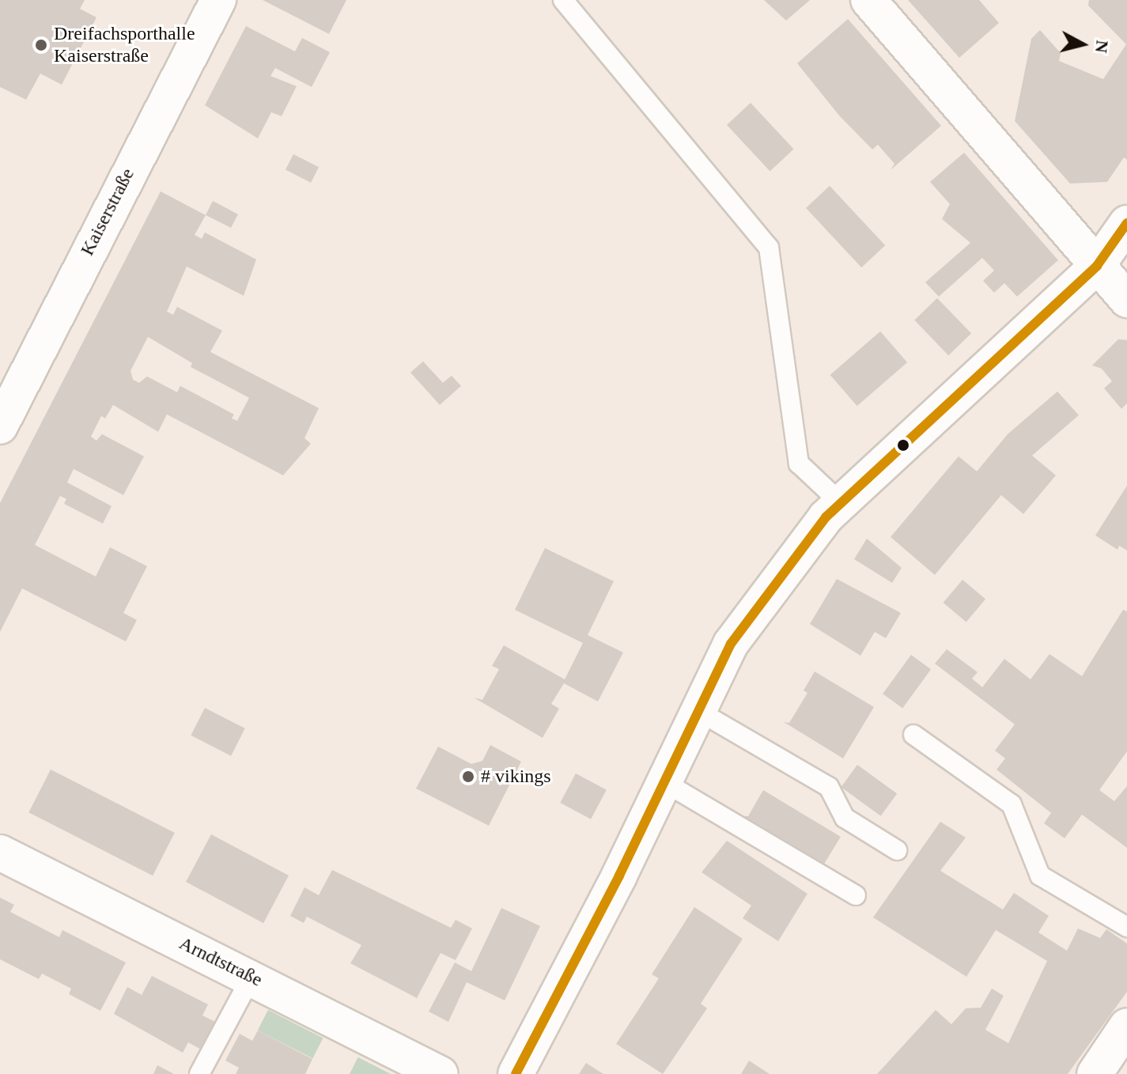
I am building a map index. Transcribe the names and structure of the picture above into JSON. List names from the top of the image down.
{
  "streets": {
    "street": ["Kaiserstraße", "Arndtstraße"]
  },
  "places": ["Dreifachsporthalle Kaiserstraße", "# vikings"],
  "north": "right"
}
